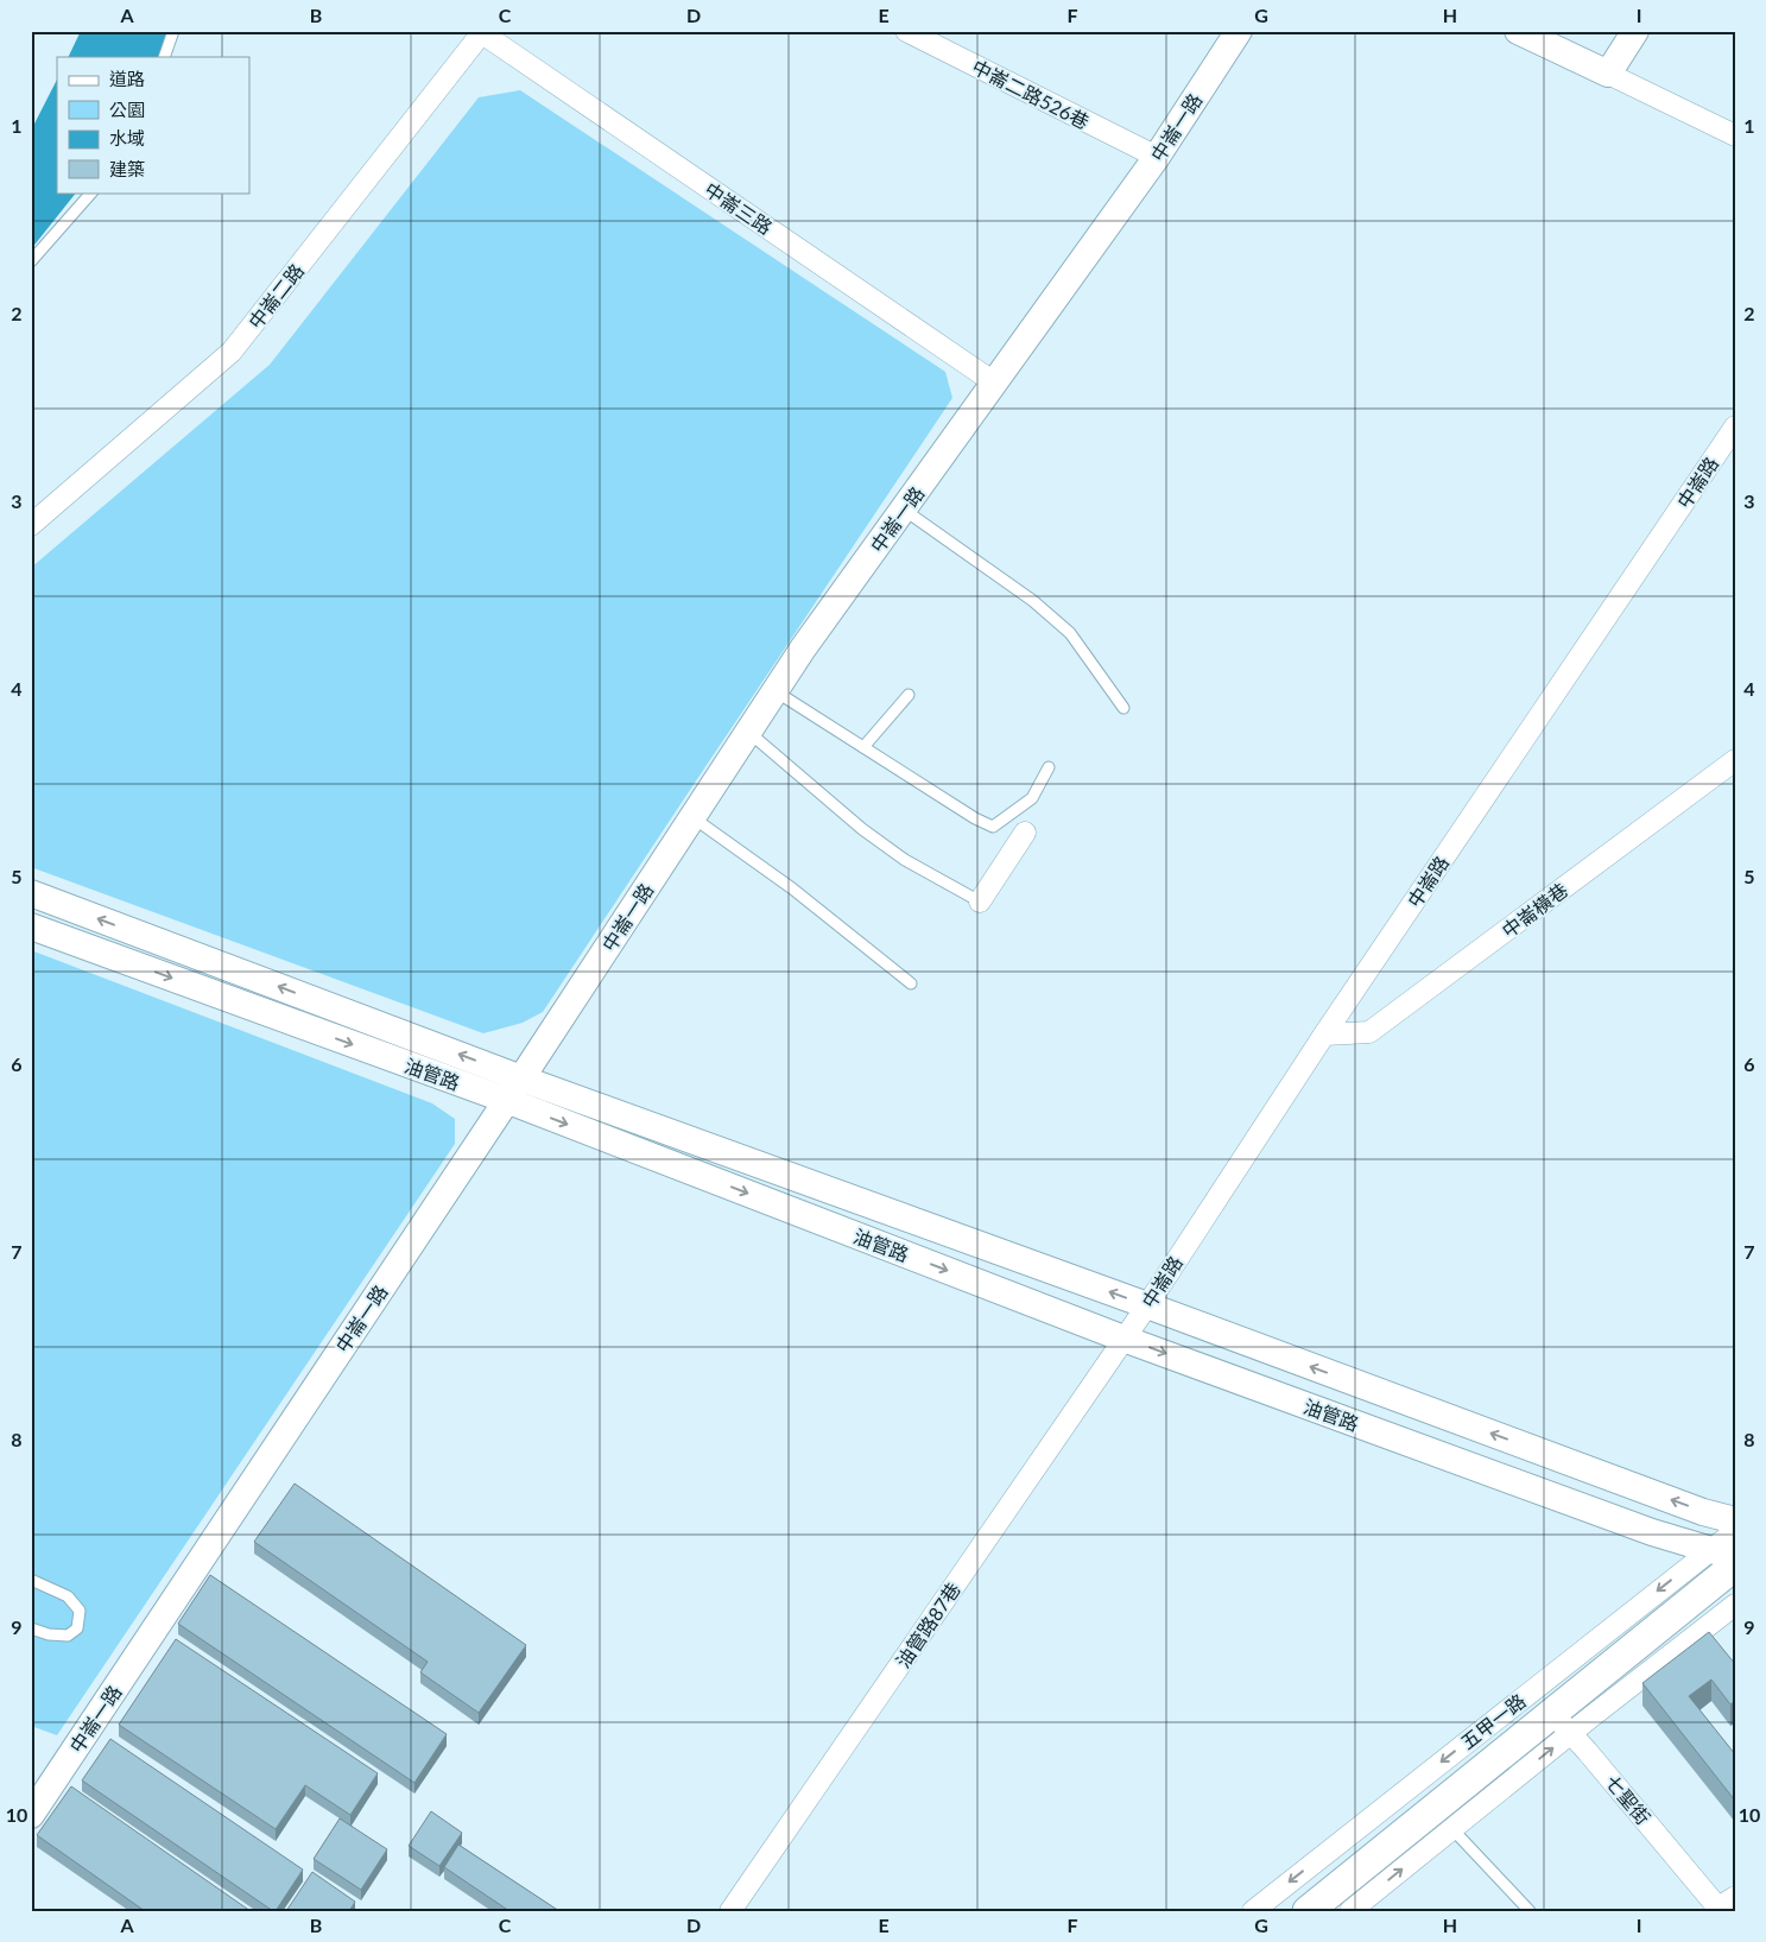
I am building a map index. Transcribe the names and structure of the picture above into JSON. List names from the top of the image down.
{
  "streets": {
    "main road": ["五甲一路"],
    "street": [
      "中崙二路526巷",
      "中崙一路",
      "中崙三路",
      "中崙二路",
      "中崙路",
      "中崙橫巷",
      "油管路",
      "油管路87巷",
      "七聖街"
    ]
  },
  "crossings": [
    ["中崙二路526巷", "中崙一路"],
    ["中崙一路", "中崙三路"],
    ["中崙一路", "油管路"],
    ["中崙三路", "中崙二路"],
    ["中崙路", "中崙橫巷"],
    ["中崙路", "油管路"],
    ["中崙路", "油管路87巷"],
    ["油管路", "油管路87巷"],
    ["油管路", "五甲一路"],
    ["五甲一路", "七聖街"]
  ],
  "legend": [
    "道路",
    "公園",
    "水域",
    "建築"
  ],
  "grid": {
    "columns": [
      "A",
      "B",
      "C",
      "D",
      "E",
      "F",
      "G",
      "H",
      "I"
    ],
    "rows": [
      "1",
      "2",
      "3",
      "4",
      "5",
      "6",
      "7",
      "8",
      "9",
      "10"
    ]
  }
}
